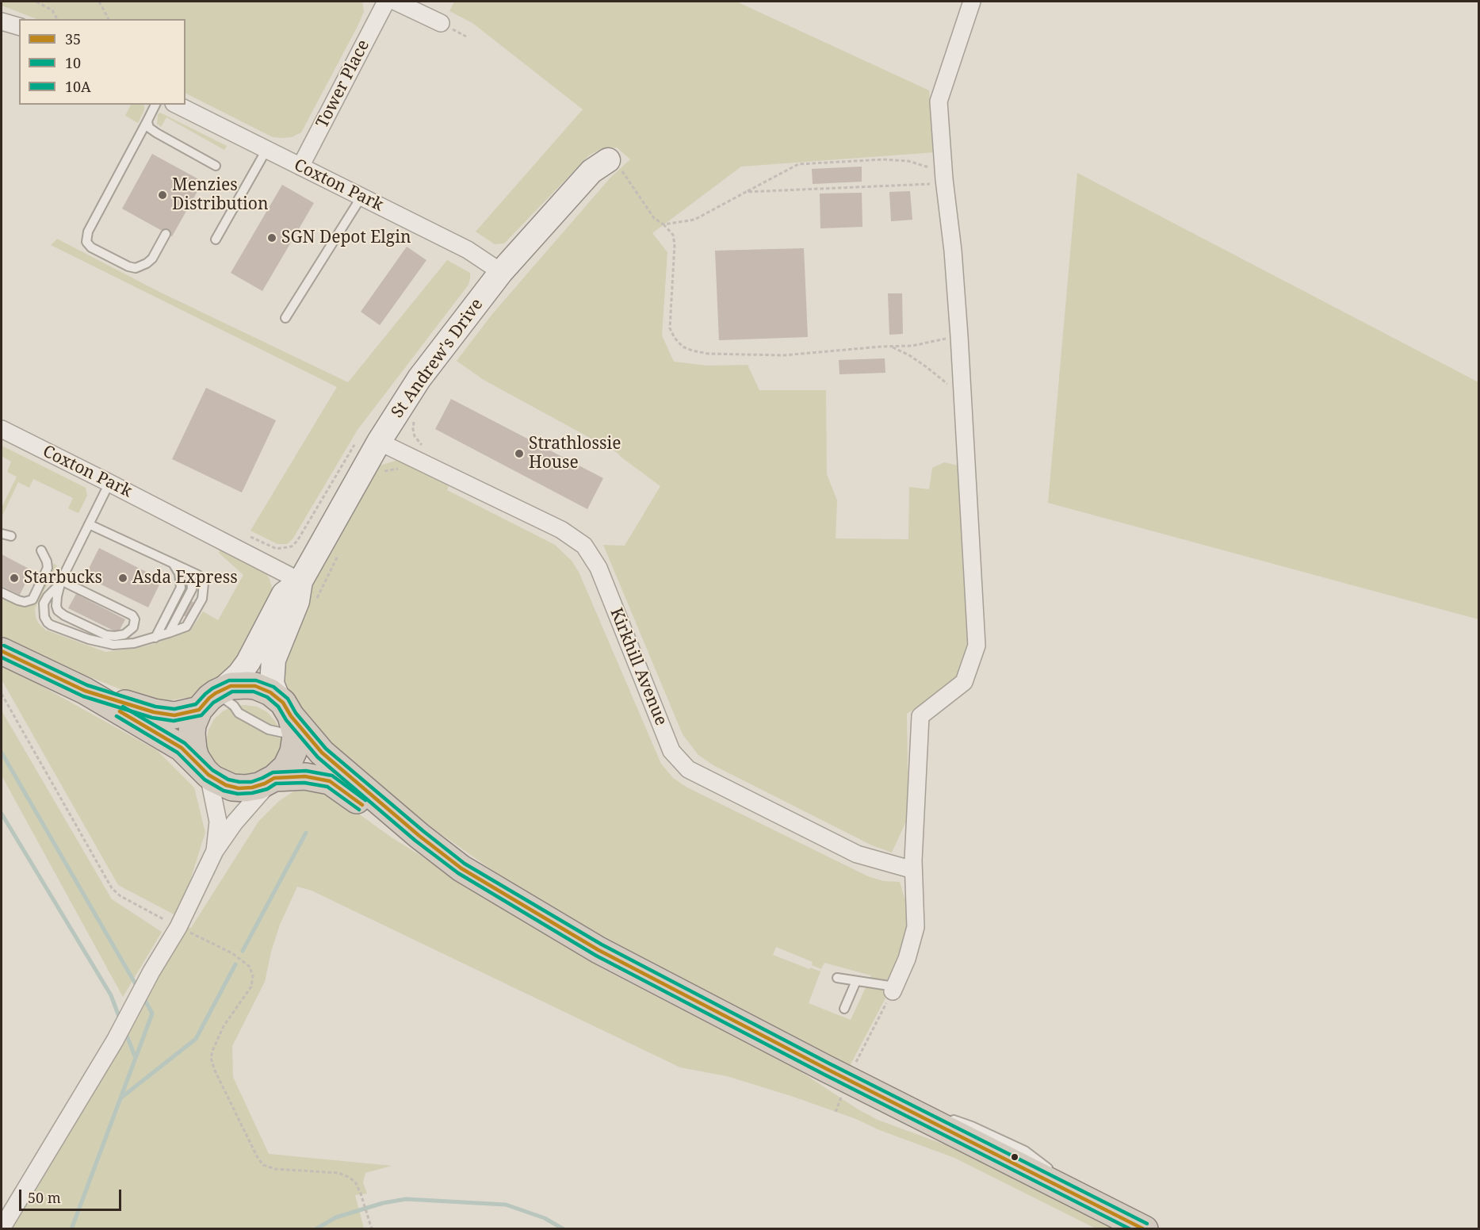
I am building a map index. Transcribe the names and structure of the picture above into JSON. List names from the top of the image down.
{
  "streets": {
    "street": [
      "Tower Place",
      "Coxton Park",
      "St Andrew's Drive",
      "Kirkhill Avenue"
    ]
  },
  "crossings": [
    ["Tower Place", "Coxton Park"],
    ["Coxton Park", "St Andrew's Drive"],
    ["St Andrew's Drive", "Kirkhill Avenue"]
  ],
  "places": [
    "Menzies Distribution",
    "SGN Depot Elgin",
    "Strathlossie House",
    "Starbucks",
    "Asda Express"
  ],
  "lines": ["transit line 10A", "transit line 35", "transit line 10"],
  "legend": ["35", "10", "10A"],
  "scale_bar": "50 m"
}
